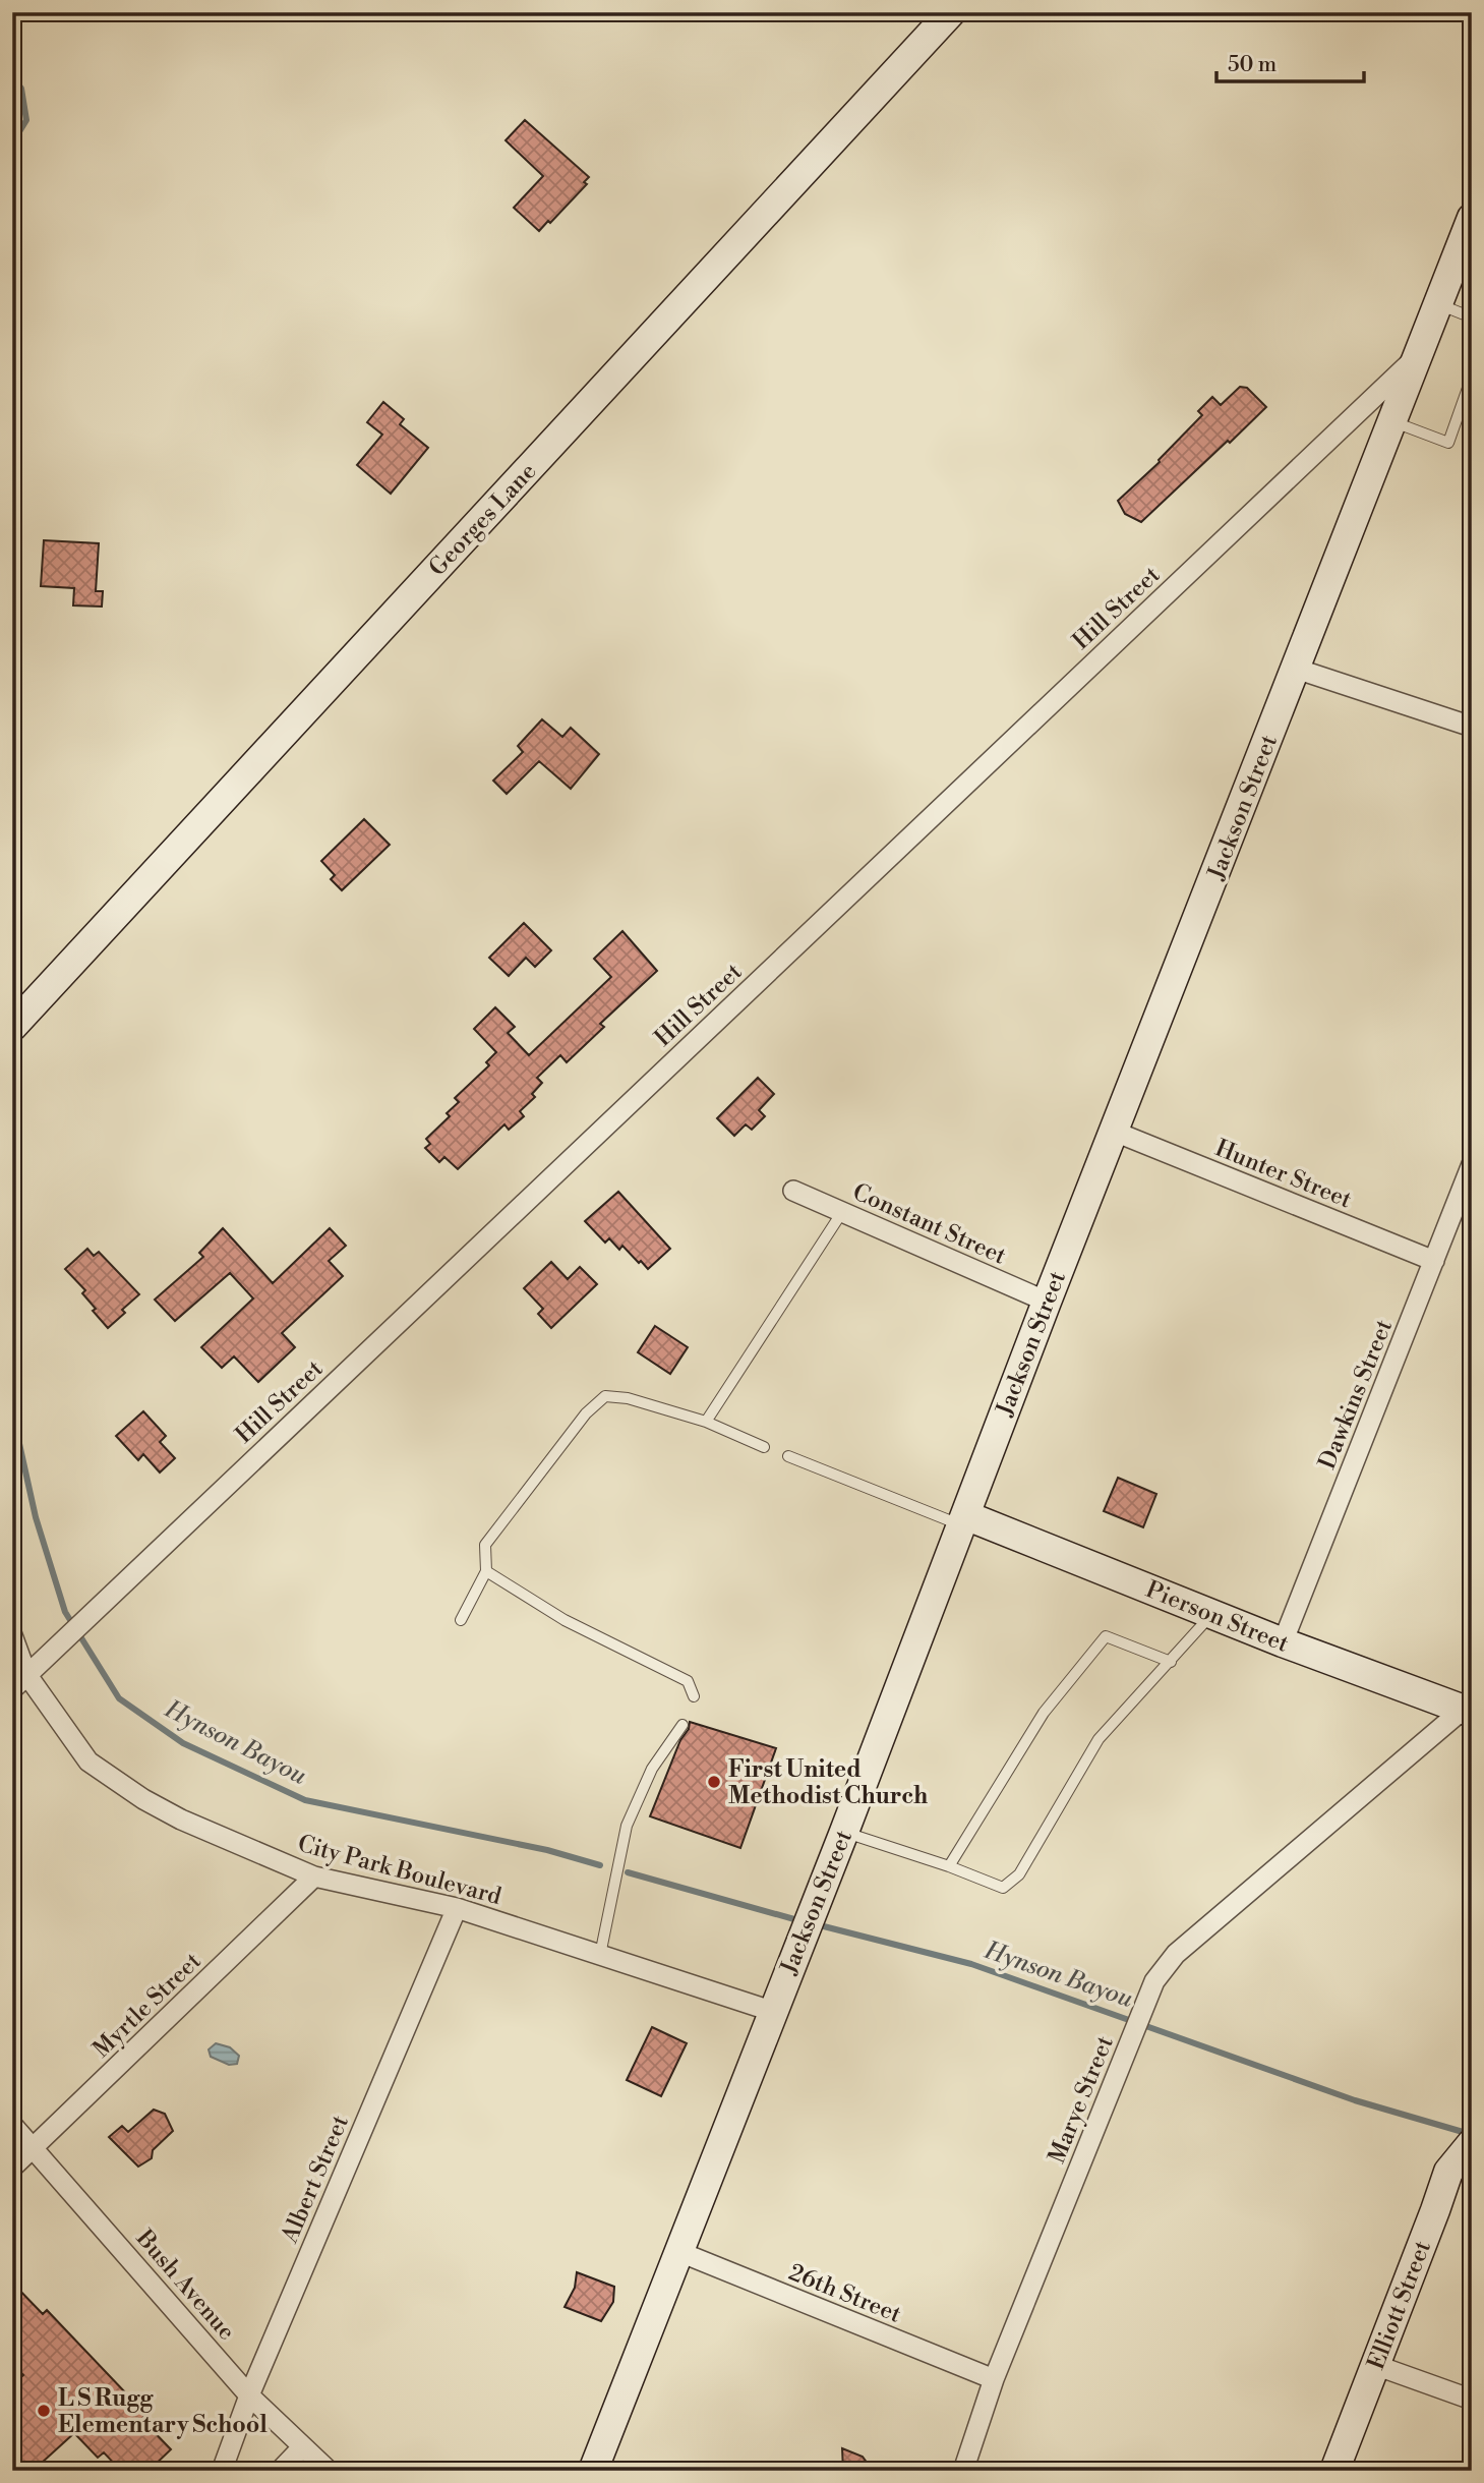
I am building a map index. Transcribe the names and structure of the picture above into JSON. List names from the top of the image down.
{
  "streets": {
    "main road": [
      "Georges Lane",
      "Jackson Street",
      "Pierson Street",
      "Elliott Street"
    ],
    "street": [
      "Hill Street",
      "Hunter Street",
      "Constant Street",
      "Dawkins Street",
      "City Park Boulevard",
      "Myrtle Street",
      "Marye Street",
      "Albert Street",
      "Bush Avenue",
      "26th Street"
    ]
  },
  "crossings": [
    ["Hill Street", "Jackson Street"],
    ["Hill Street", "City Park Boulevard"],
    ["Jackson Street", "Hunter Street"],
    ["Jackson Street", "Constant Street"],
    ["Jackson Street", "Pierson Street"],
    ["Jackson Street", "City Park Boulevard"],
    ["Jackson Street", "26th Street"],
    ["Hunter Street", "Dawkins Street"],
    ["Dawkins Street", "Pierson Street"],
    ["Pierson Street", "Marye Street"],
    ["City Park Boulevard", "Myrtle Street"],
    ["City Park Boulevard", "Albert Street"],
    ["Myrtle Street", "Bush Avenue"],
    ["Marye Street", "26th Street"],
    ["Albert Street", "Bush Avenue"]
  ],
  "water": ["Hynson Bayou"],
  "places": ["First United Methodist Church", "L S Rugg Elementary School"],
  "scale_bar": "50 m"
}
